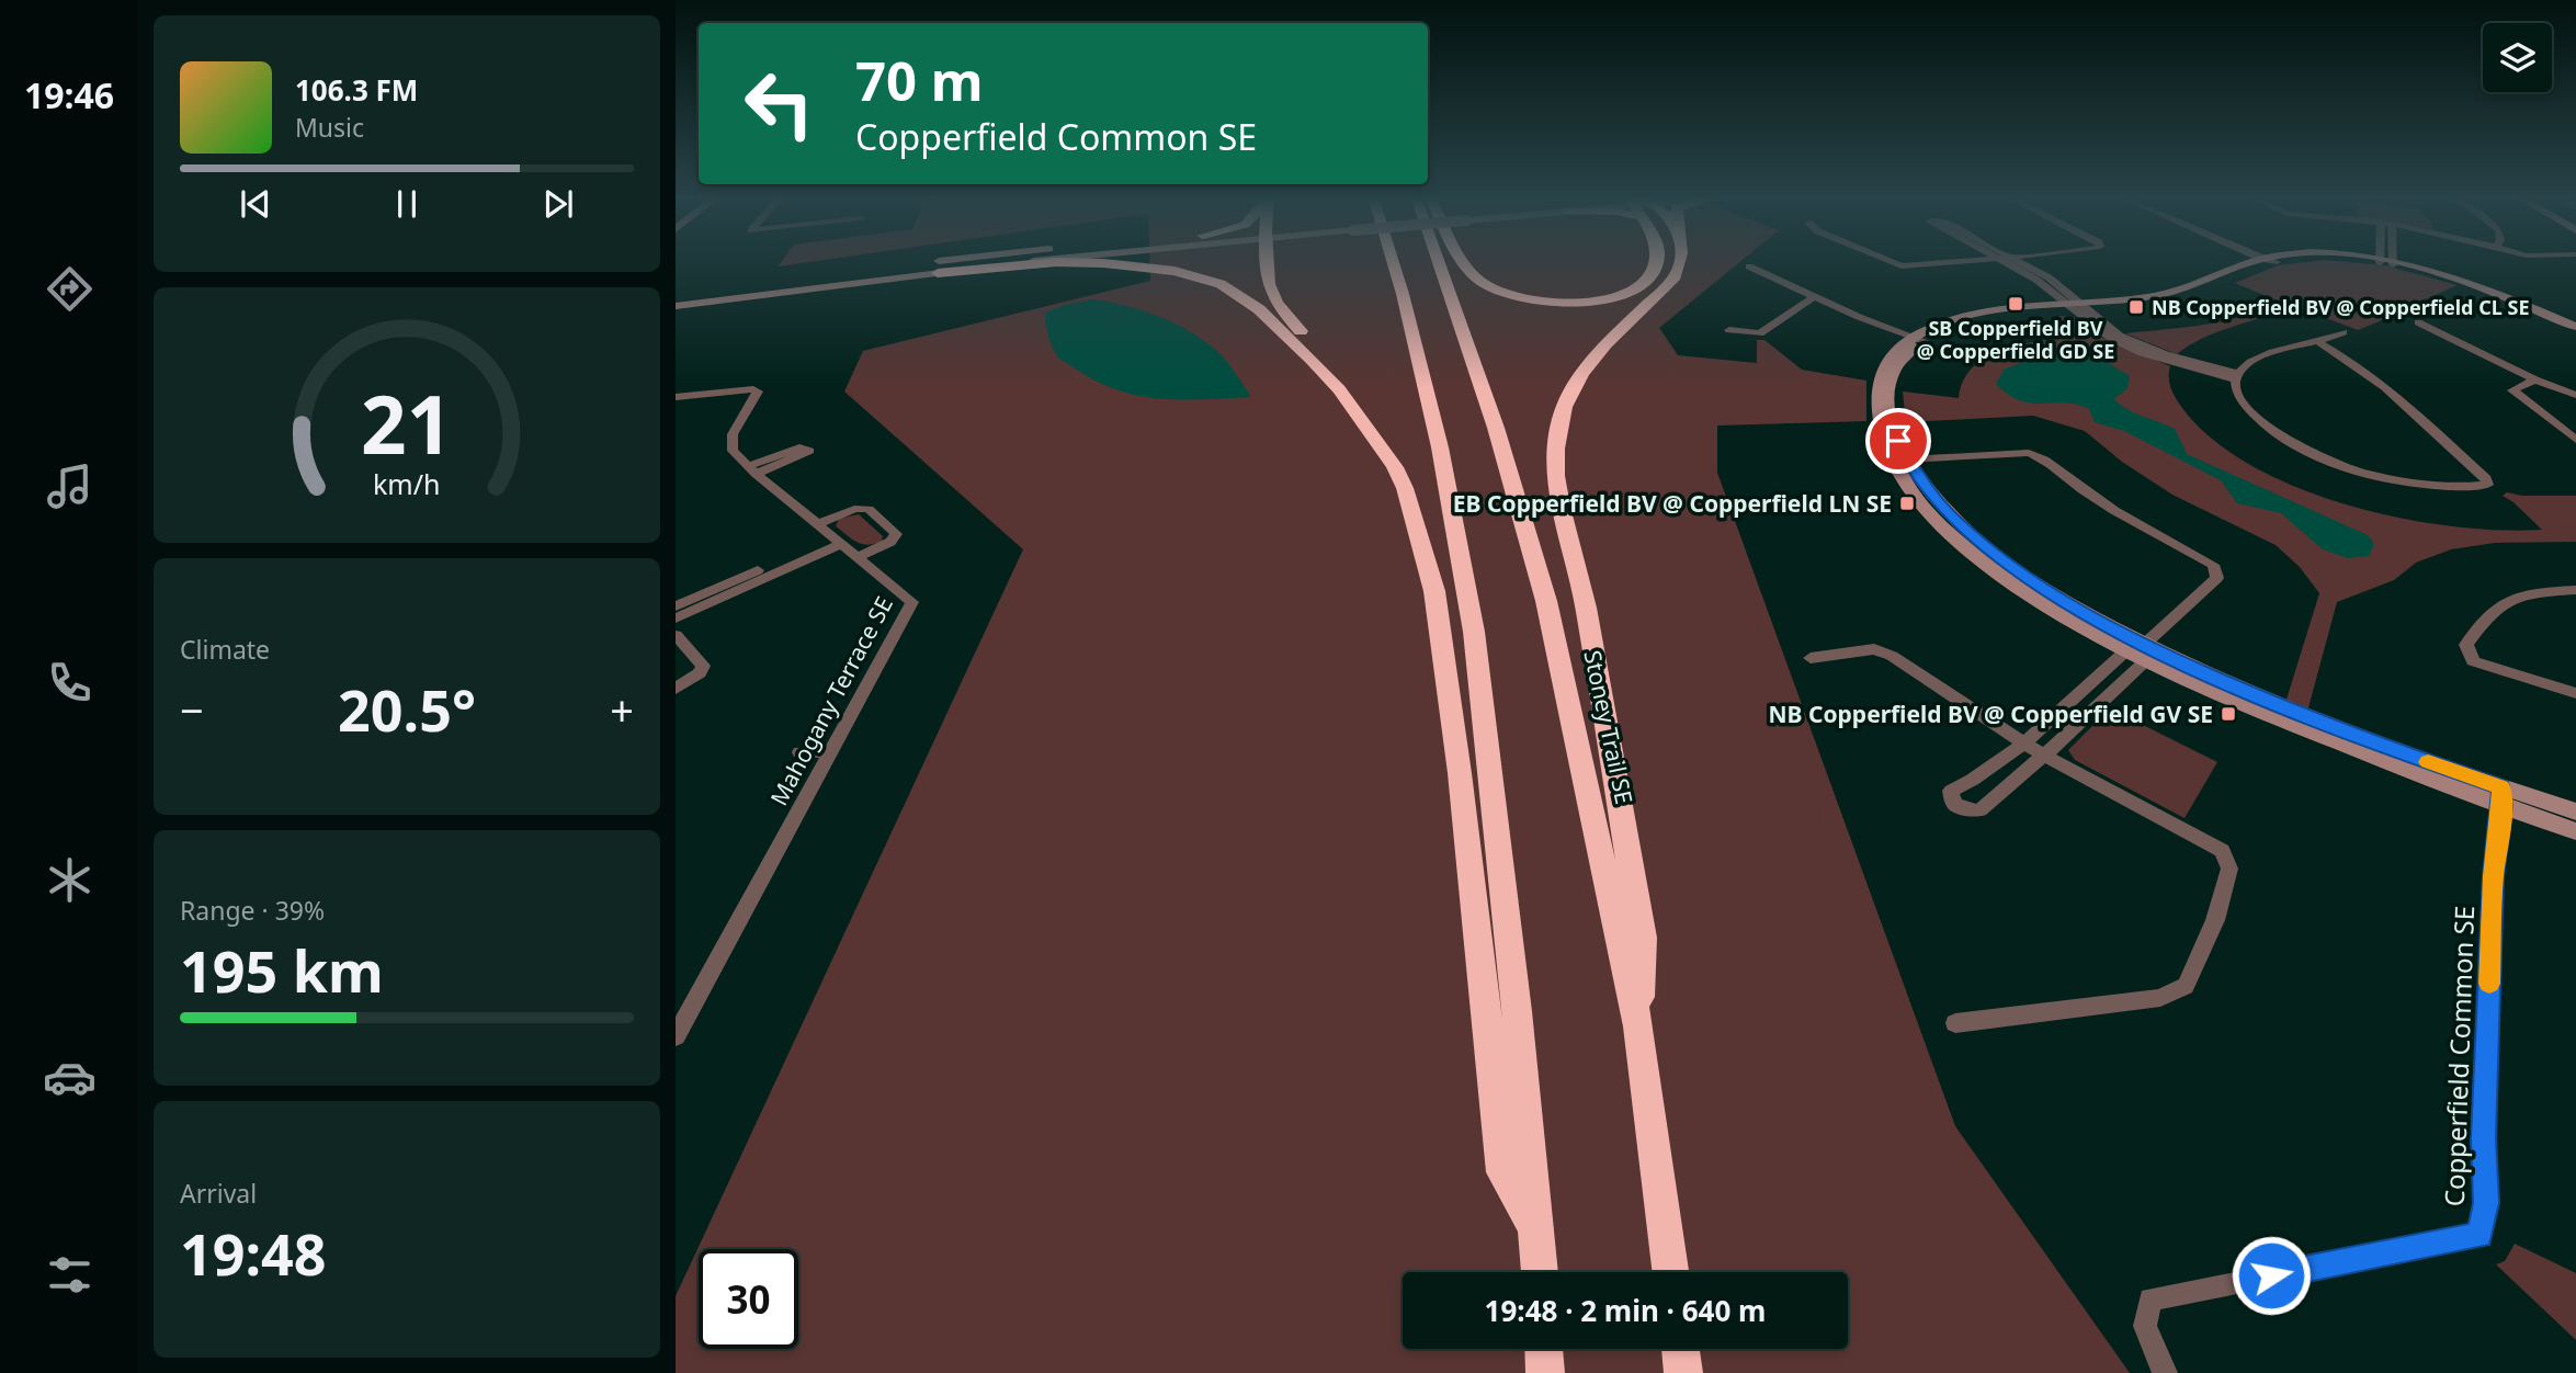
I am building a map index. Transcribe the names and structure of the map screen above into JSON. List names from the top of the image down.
{
  "streets": {
    "highway": ["Stoney Trail SE"],
    "street": ["Mahogany Terrace SE", "Copperfield Common SE"]
  },
  "places": {
    "transit": [
      "SB Copperfield BV @ Copperfield GD SE",
      "NB Copperfield BV @ Copperfield CL SE",
      "EB Copperfield BV @ Copperfield LN SE",
      "NB Copperfield BV @ Copperfield GV SE"
    ]
  },
  "page": {
    "tabs": "19:46",
    "turn": ["70 m", "Copperfield Common SE"],
    "song": ["106.3 FM", "Music"],
    "tile": [
      "Climate",
      ["Range · 39%", "195 km"],
      ["Arrival", "19:48"]
    ],
    "heat": ["−", "20.5°", "+"],
    "limit": "30",
    "trip": "19:48 · 2 min · 640 m",
    "gauge": ["21", "km/h"]
  }
}
